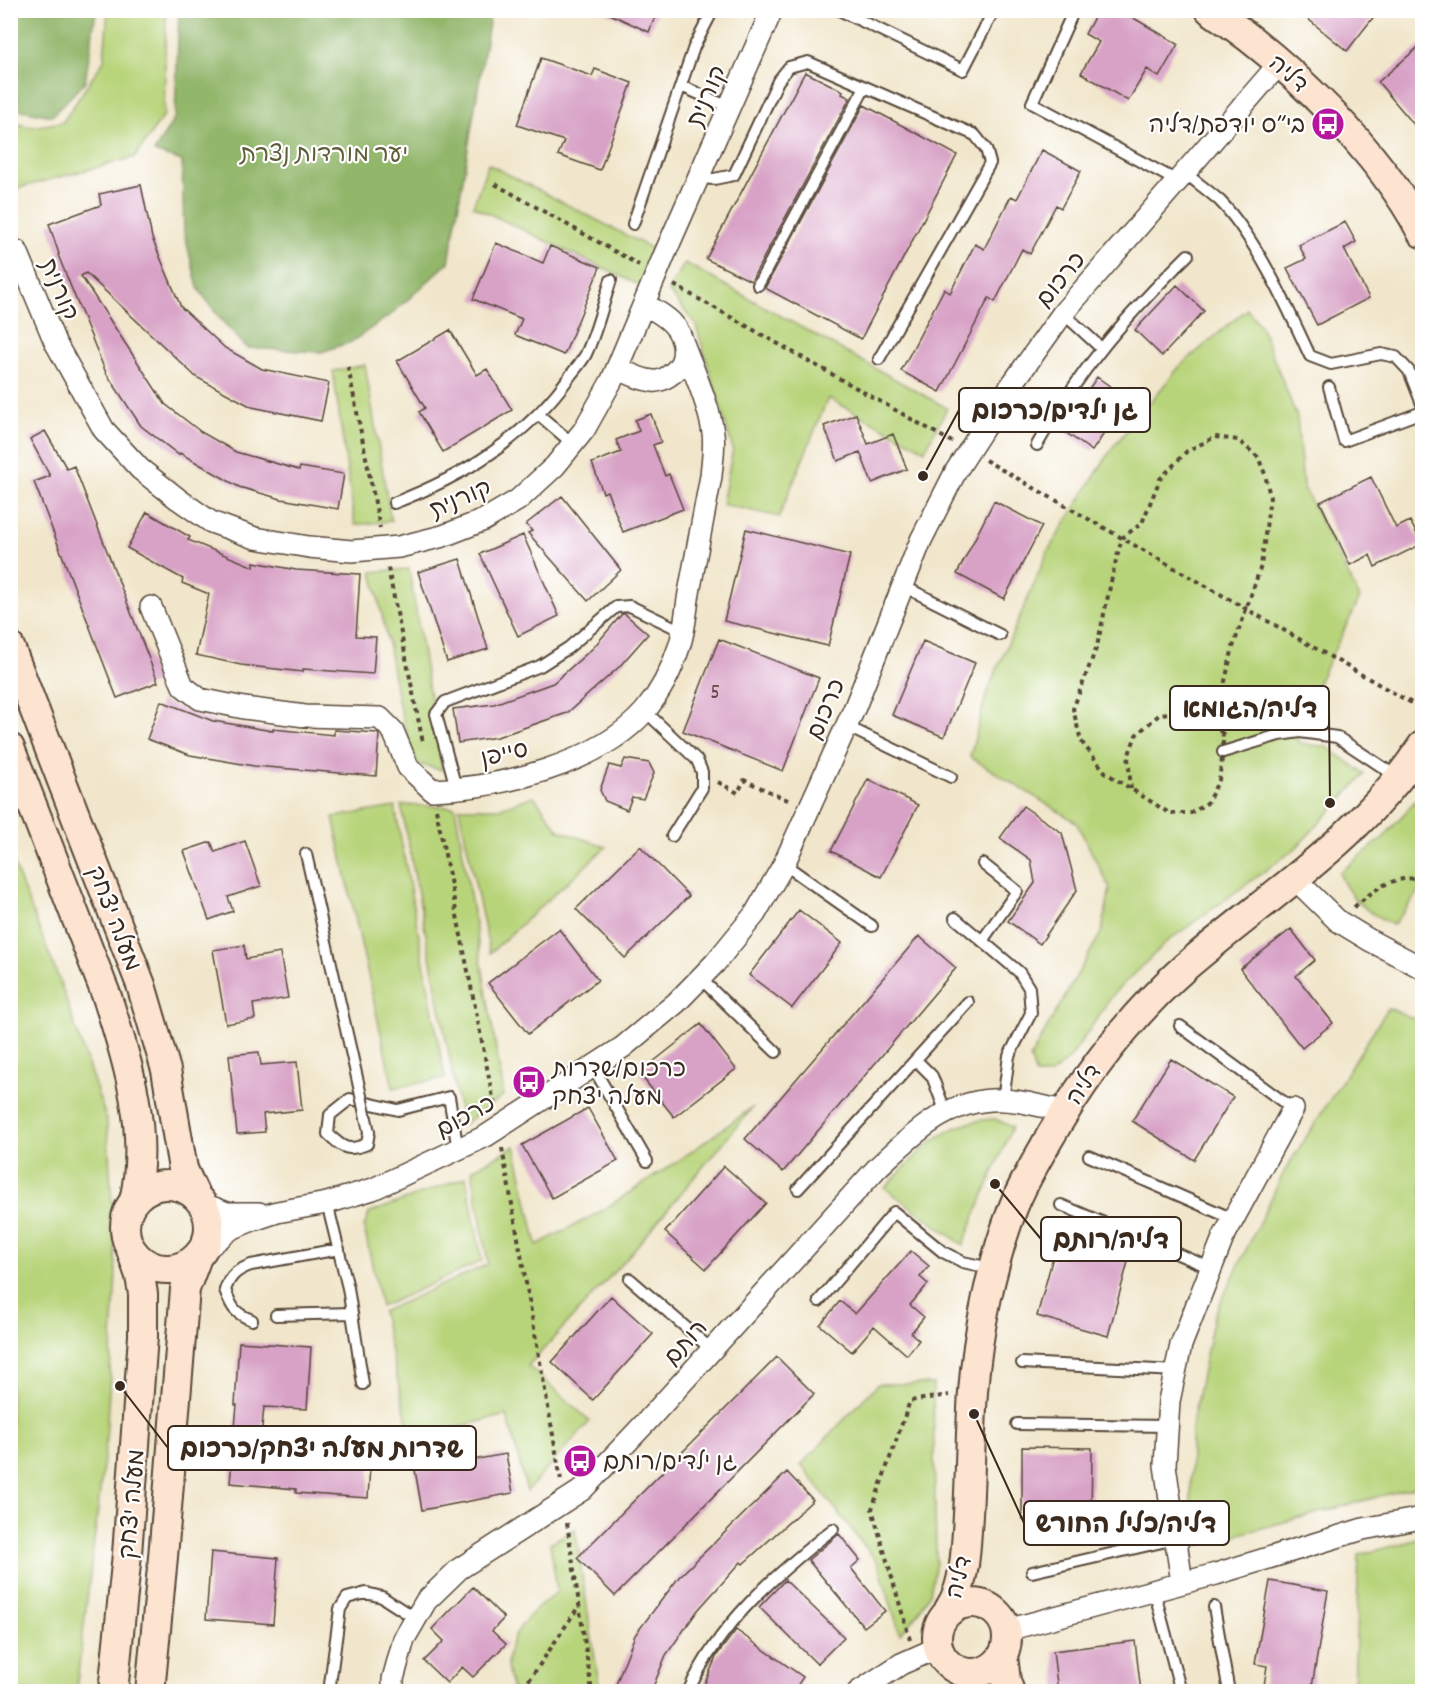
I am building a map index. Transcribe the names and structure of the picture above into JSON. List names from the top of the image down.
{
  "streets": {
    "street": [
      "דליה",
      "קורנית",
      "כרכום",
      "סייפן",
      "מעלה יצחק",
      "רותם"
    ]
  },
  "crossings": [
    ["דליה", "כרכום"],
    ["דליה", "רותם"],
    ["קורנית", "סייפן"],
    ["כרכום", "מעלה יצחק"]
  ],
  "parks": ["יער מורדות נצרת"],
  "places": {
    "bus stop": ["בי״ס יודפת/דליה", "כרכום/שדרות מעלה יצחק", "גן ילדים/רותם"],
    "other": [
      "גן ילדים/כרכום",
      "דליה/הגומא",
      "דליה/רותם",
      "שדרות מעלה יצחק/כרכום",
      "דליה/כליל החורש"
    ]
  },
  "house_numbers": ["5"]
}
